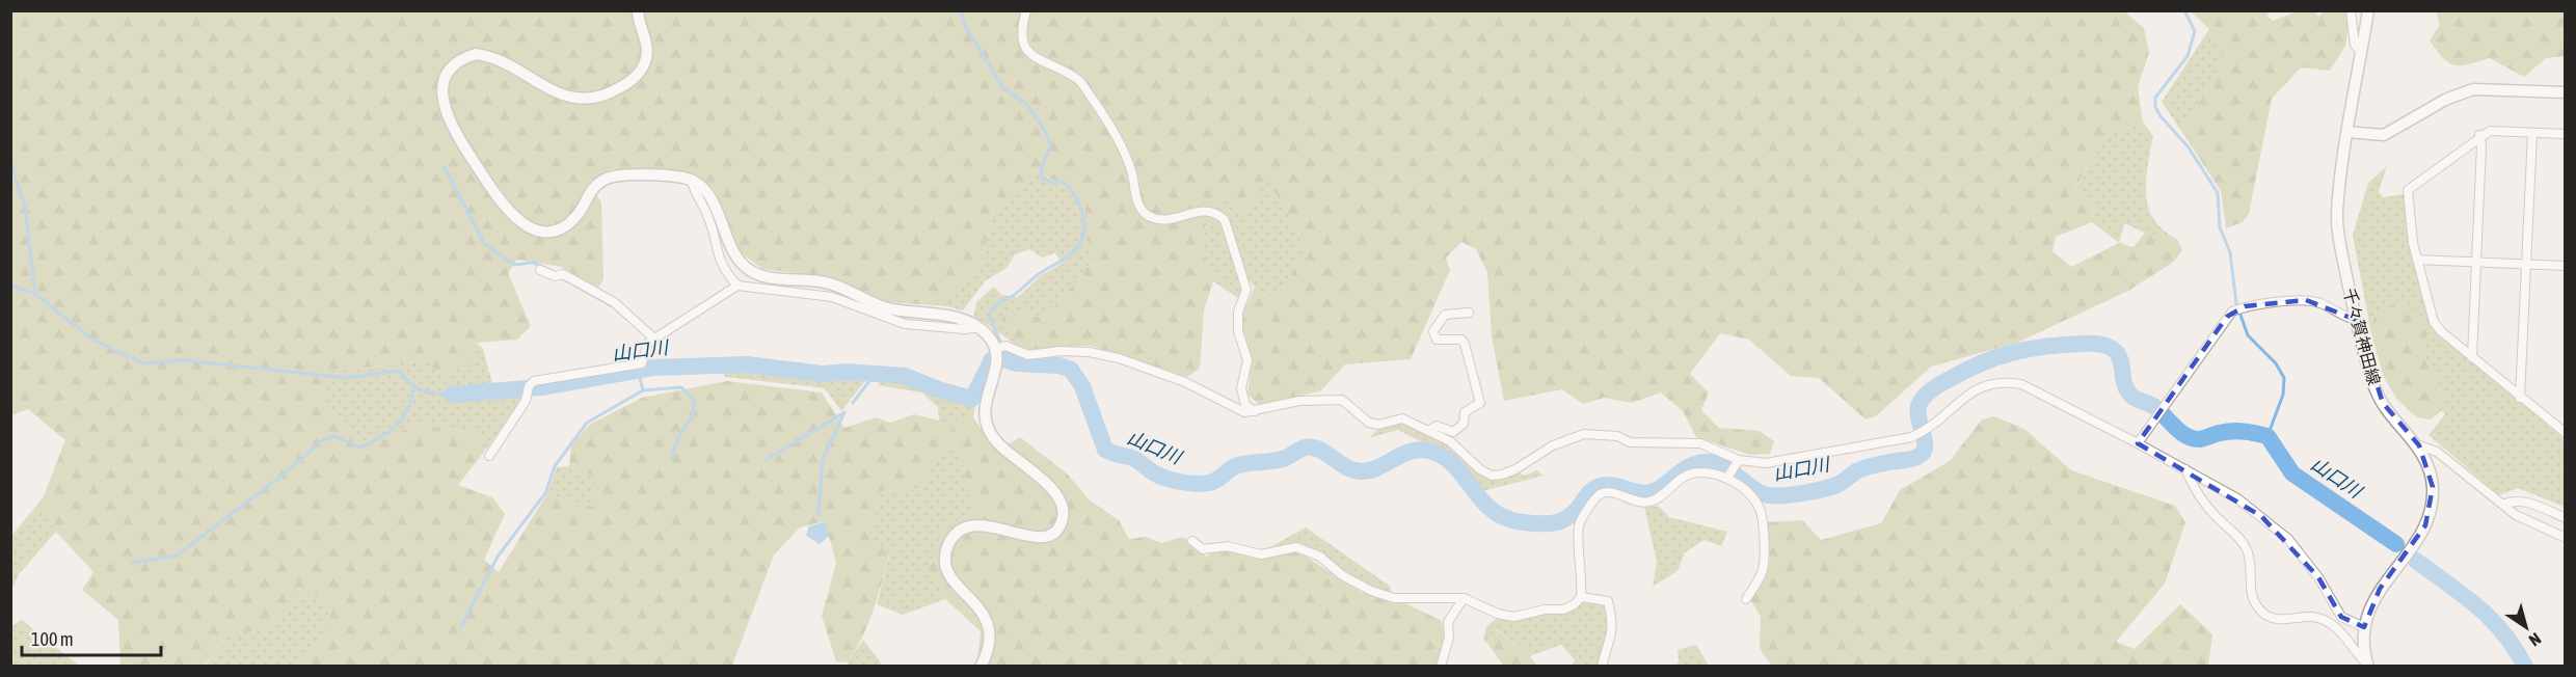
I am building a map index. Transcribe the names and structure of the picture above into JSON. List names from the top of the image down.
{
  "streets": {
    "street": ["千々賀神田線"]
  },
  "water": ["山口川"],
  "scale_bar": "100 m",
  "north": "bottom right"
}
